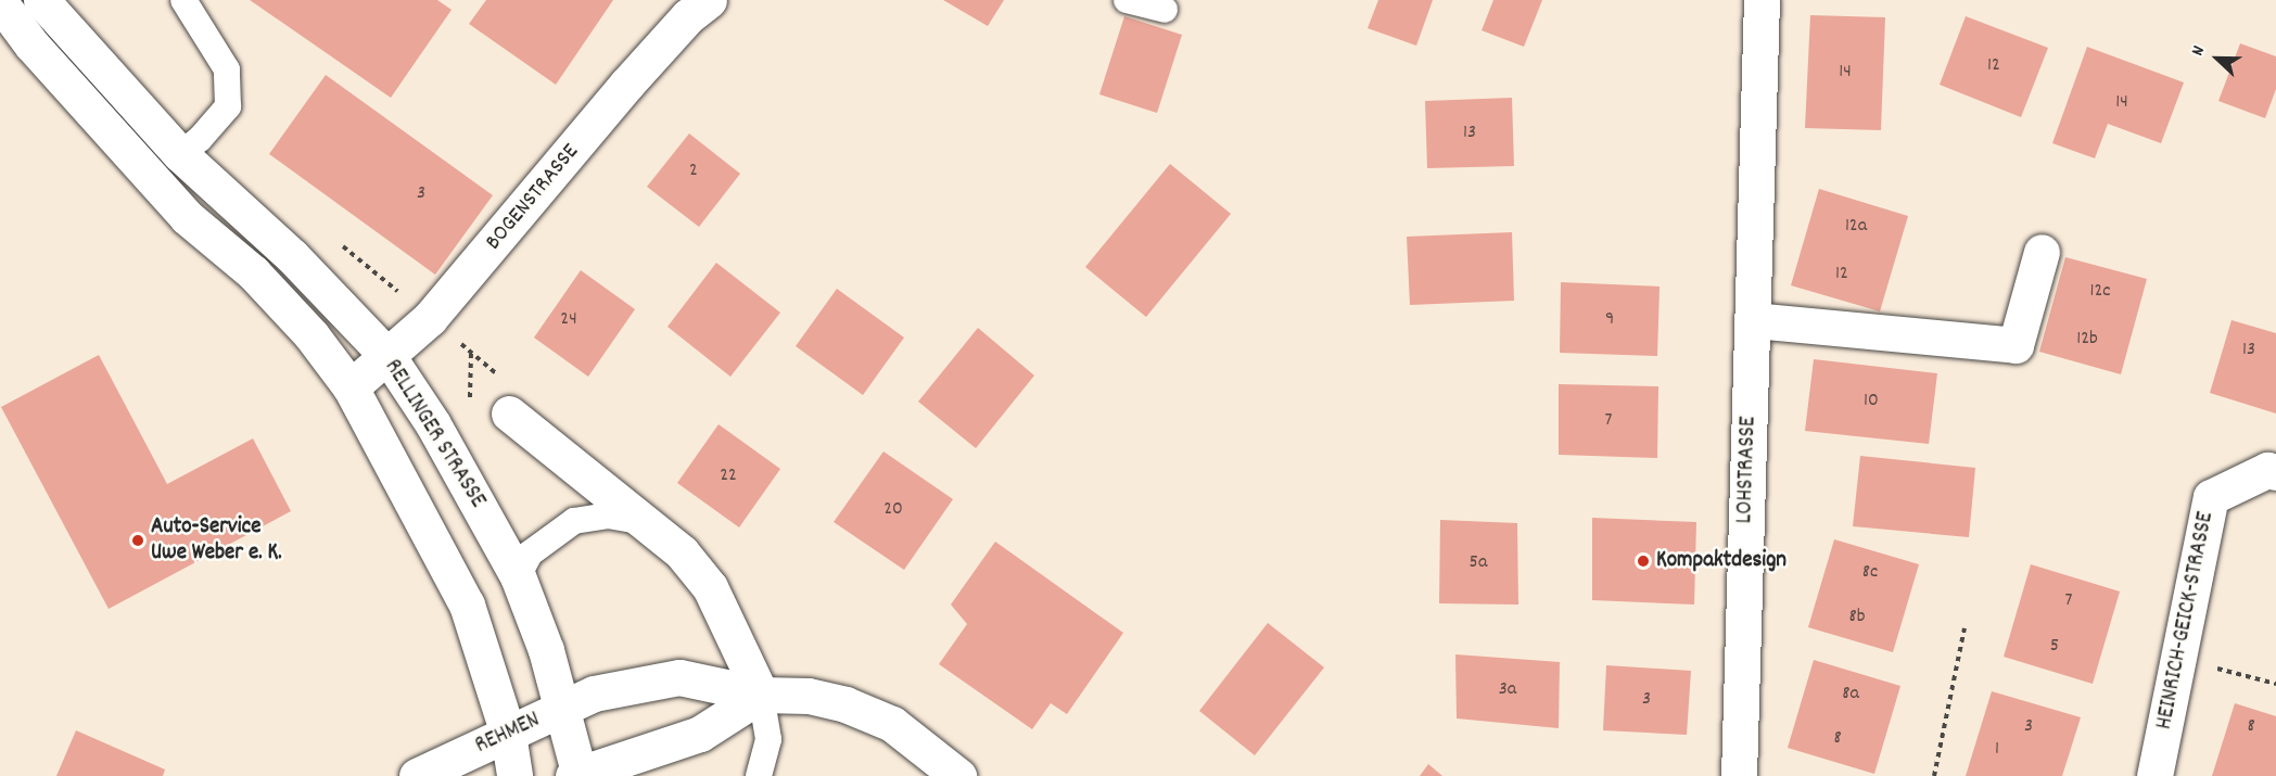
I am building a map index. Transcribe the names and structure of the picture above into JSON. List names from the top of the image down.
{
  "streets": {
    "street": [
      "BOGENSTRASSE",
      "RELLINGER STRASSE",
      "LOHSTRASSE",
      "HEINRICH-GEICK-STRASSE",
      "REHMEN"
    ]
  },
  "crossings": [
    ["BOGENSTRASSE", "RELLINGER STRASSE"],
    ["RELLINGER STRASSE", "REHMEN"]
  ],
  "places": ["Auto-Service Uwe Weber e. K.", "Kompaktdesign"],
  "house_numbers": [
    "12",
    "14",
    "14",
    "13",
    "2",
    "3",
    "12a",
    "12",
    "12c",
    "24",
    "9",
    "12b",
    "13",
    "10",
    "7",
    "22",
    "20",
    "5a",
    "8c",
    "7",
    "8b",
    "5",
    "3a",
    "8a",
    "3",
    "3",
    "8",
    "8",
    "1"
  ],
  "north": "left"
}
